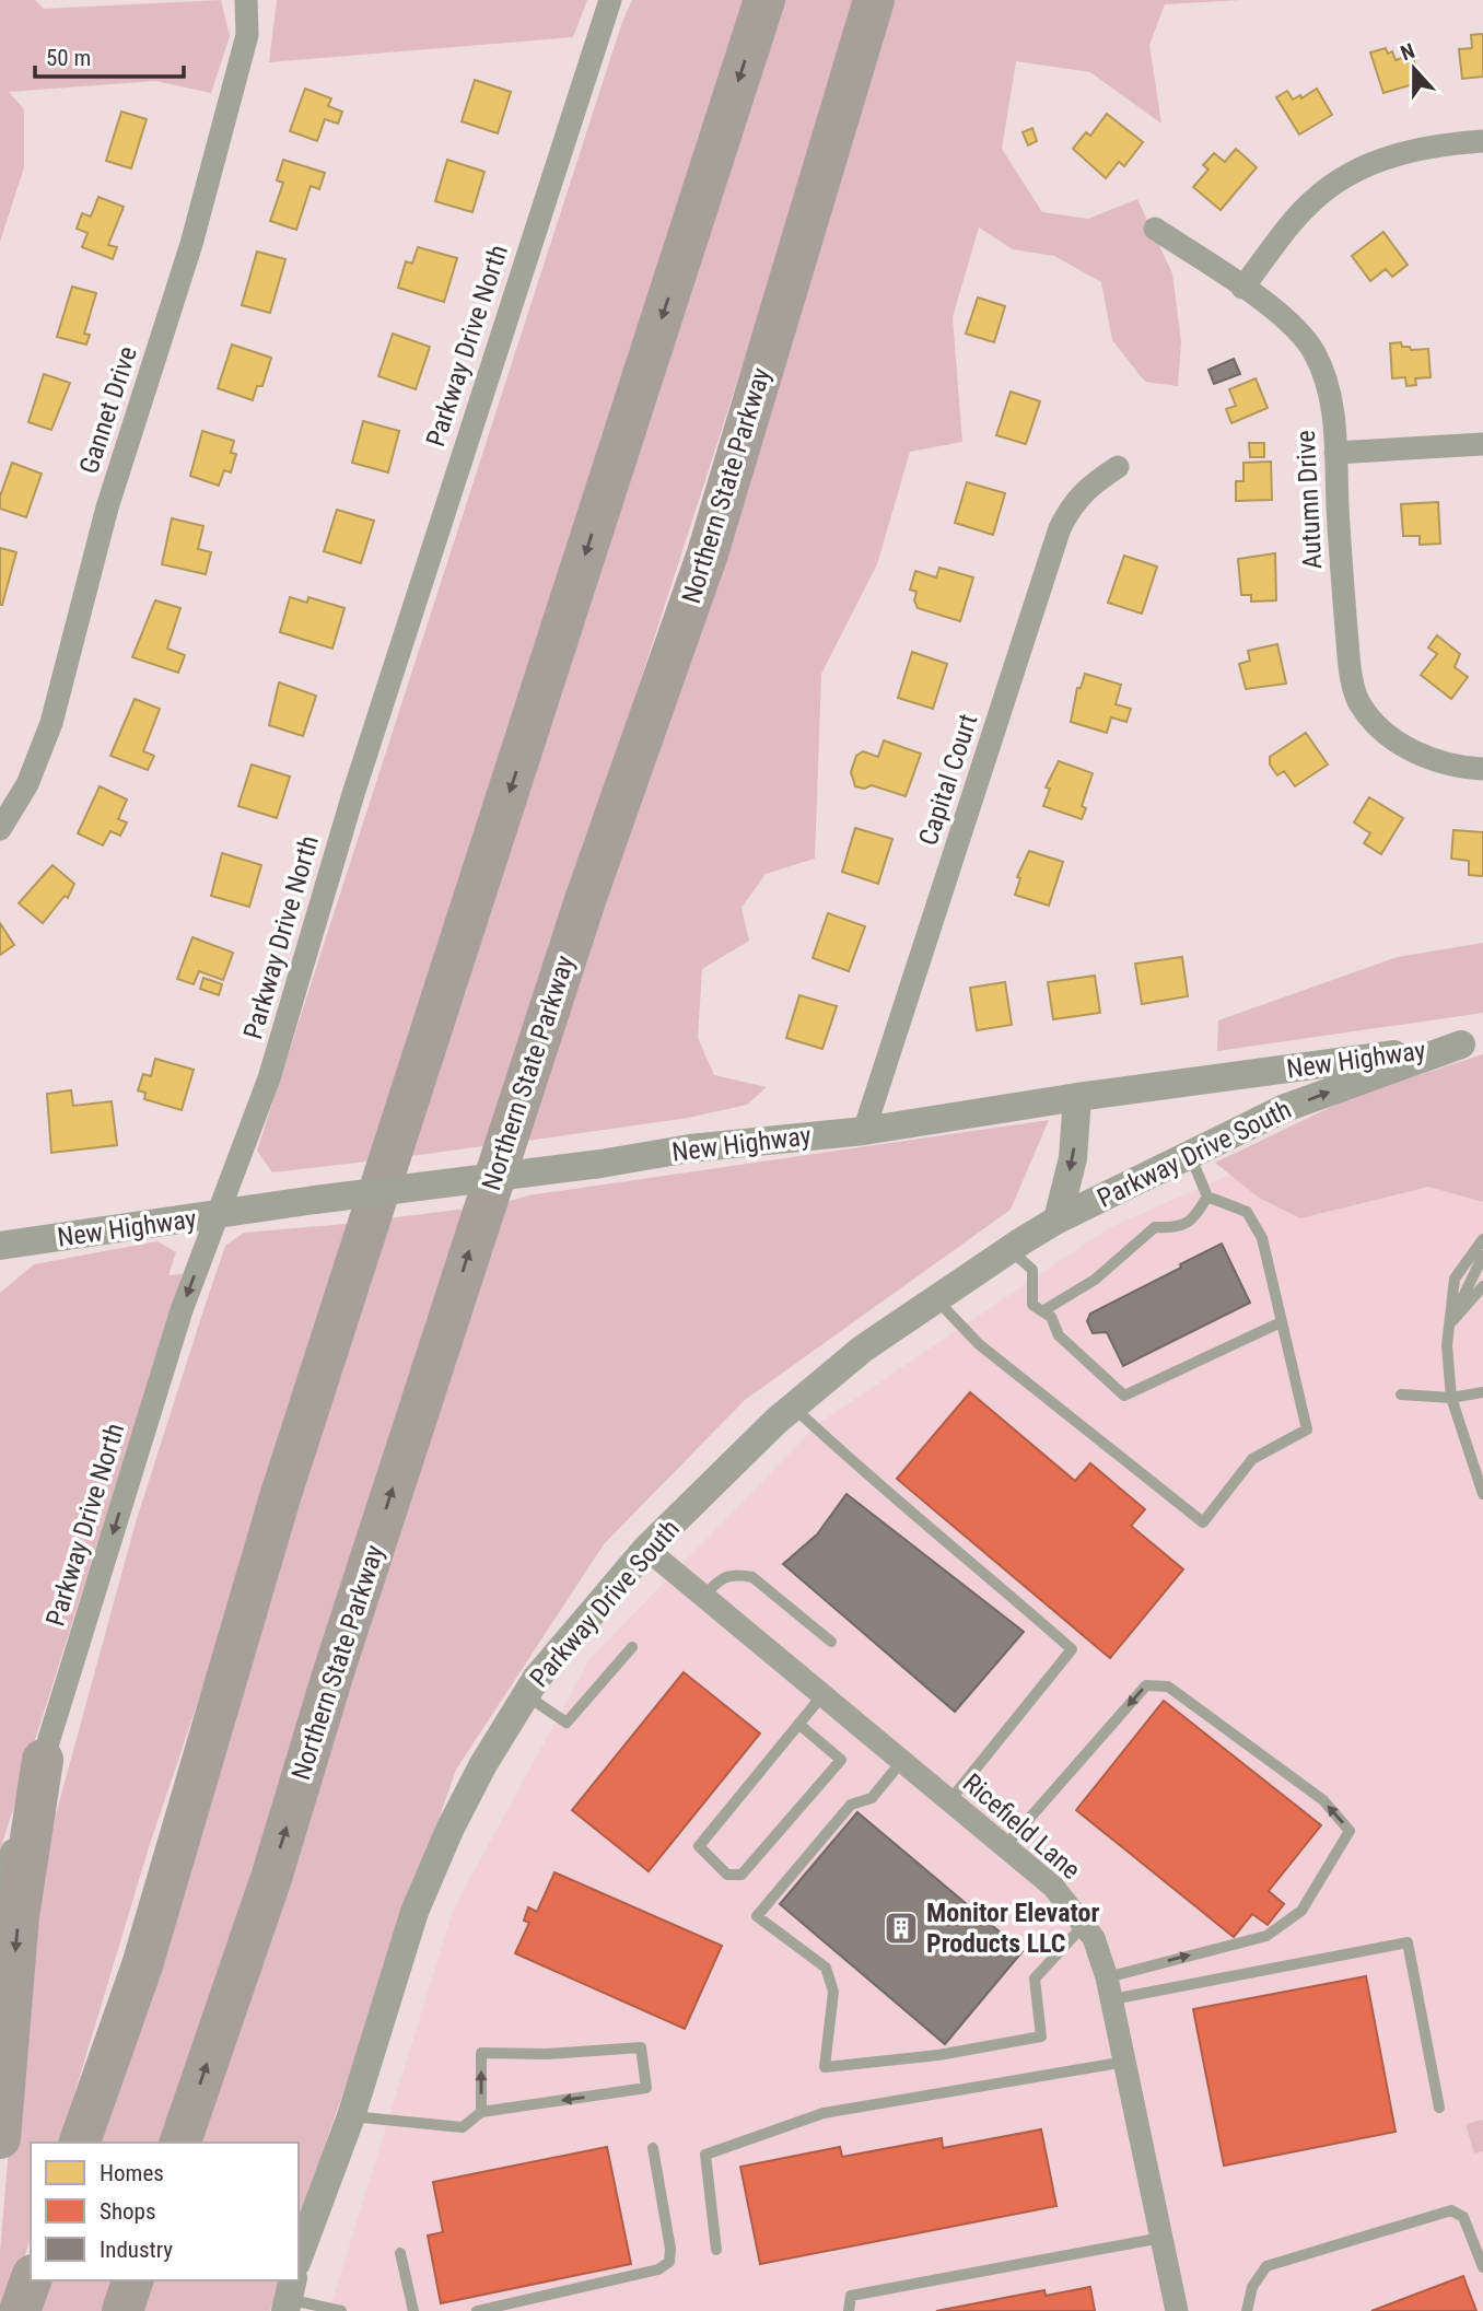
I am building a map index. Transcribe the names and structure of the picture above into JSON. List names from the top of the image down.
{
  "streets": {
    "highway": ["Northern State Parkway"],
    "street": [
      "Parkway Drive North",
      "Gannet Drive",
      "Autumn Drive",
      "Capital Court",
      "New Highway",
      "Parkway Drive South",
      "Ricefield Lane"
    ]
  },
  "crossings": [
    ["Parkway Drive North", "New Highway"],
    ["Capital Court", "New Highway"],
    ["New Highway", "Parkway Drive South"],
    ["Parkway Drive South", "Ricefield Lane"]
  ],
  "places": {
    "building": ["Monitor Elevator Products LLC"]
  },
  "legend": ["Homes", "Shops", "Industry"],
  "scale_bar": "50 m",
  "north": "top"
}
